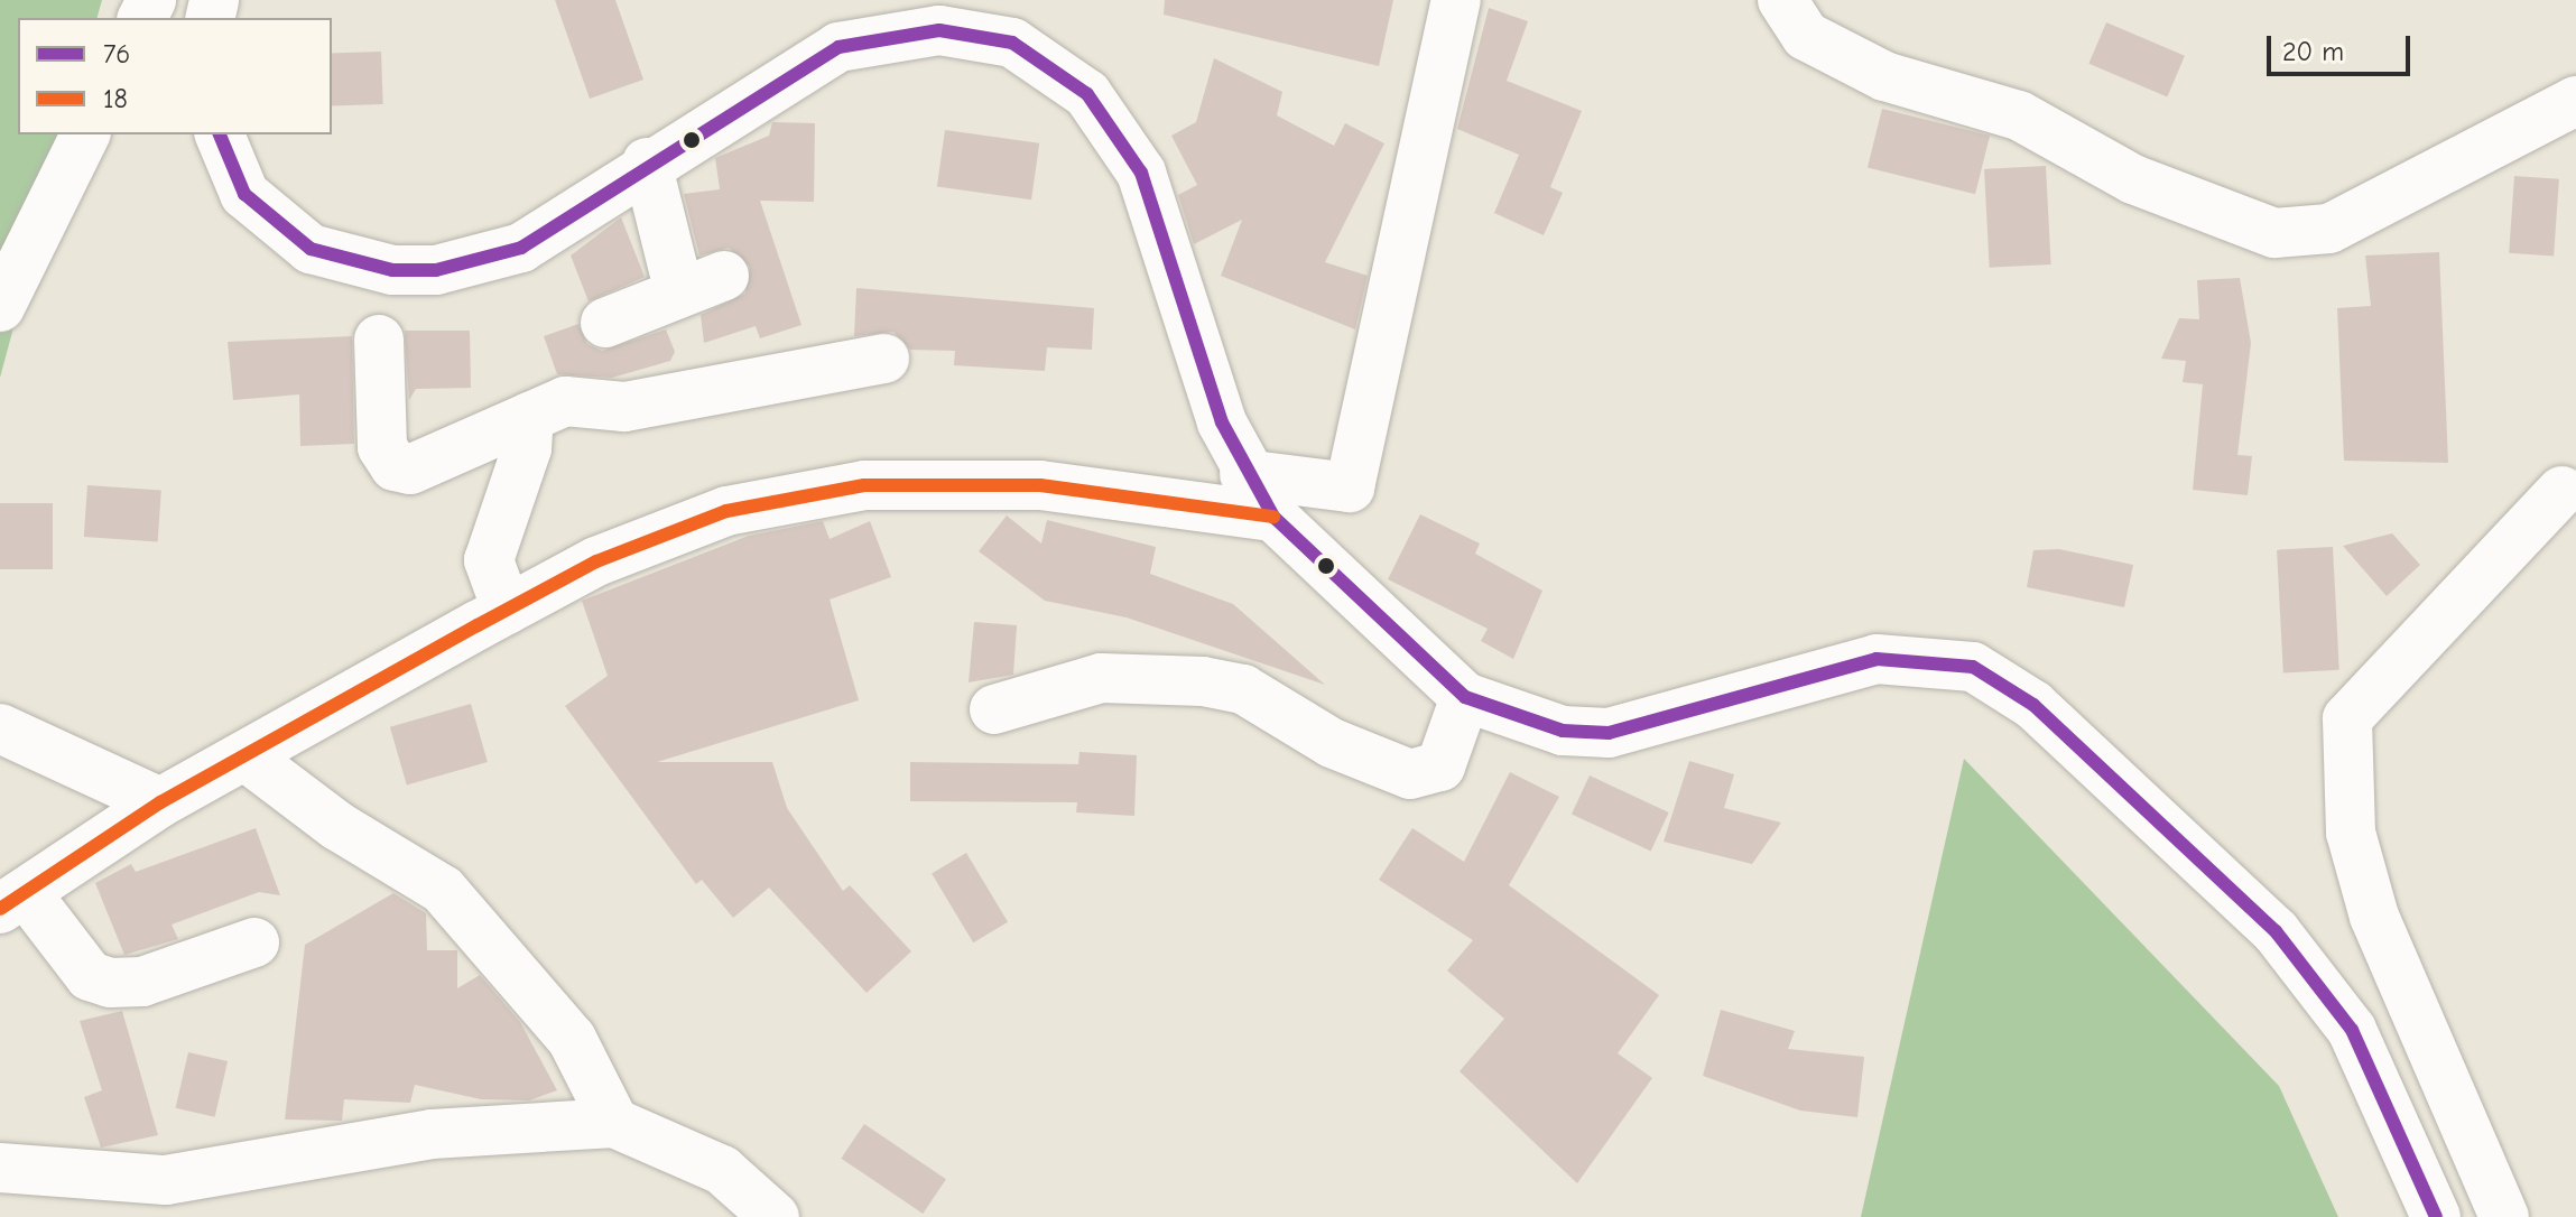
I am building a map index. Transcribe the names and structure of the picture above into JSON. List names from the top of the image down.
{
  "lines": ["transit line 76", "transit line 18"],
  "legend": ["76", "18"],
  "scale_bar": "20 m"
}
